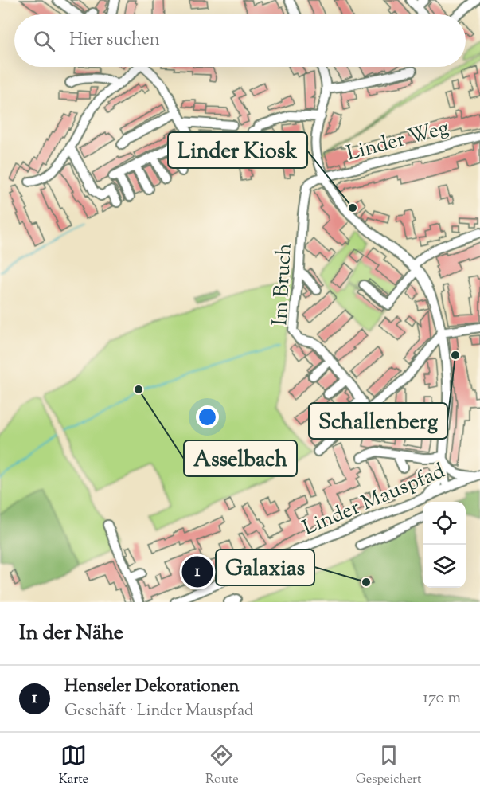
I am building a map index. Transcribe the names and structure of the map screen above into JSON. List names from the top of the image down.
{
  "streets": {
    "street": ["Linder Weg", "Im Bruch", "Linder Mauspfad"]
  },
  "crossings": [
    ["Linder Weg", "Im Bruch"]
  ],
  "places": [
    "Linder Kiosk",
    "Schallenberg",
    "Asselbach",
    "Galaxias"
  ],
  "page": {
    "search": "Hier suchen",
    "pins": "1",
    "heading": "In der Nähe",
    "list": [
      {
        "mark": "1",
        "name": "Henseler Dekorationen",
        "note": "Geschäft · Linder Mauspfad",
        "value": "170 m"
      }
    ],
    "nav": ["Karte", "Route", "Gespeichert"]
  }
}
